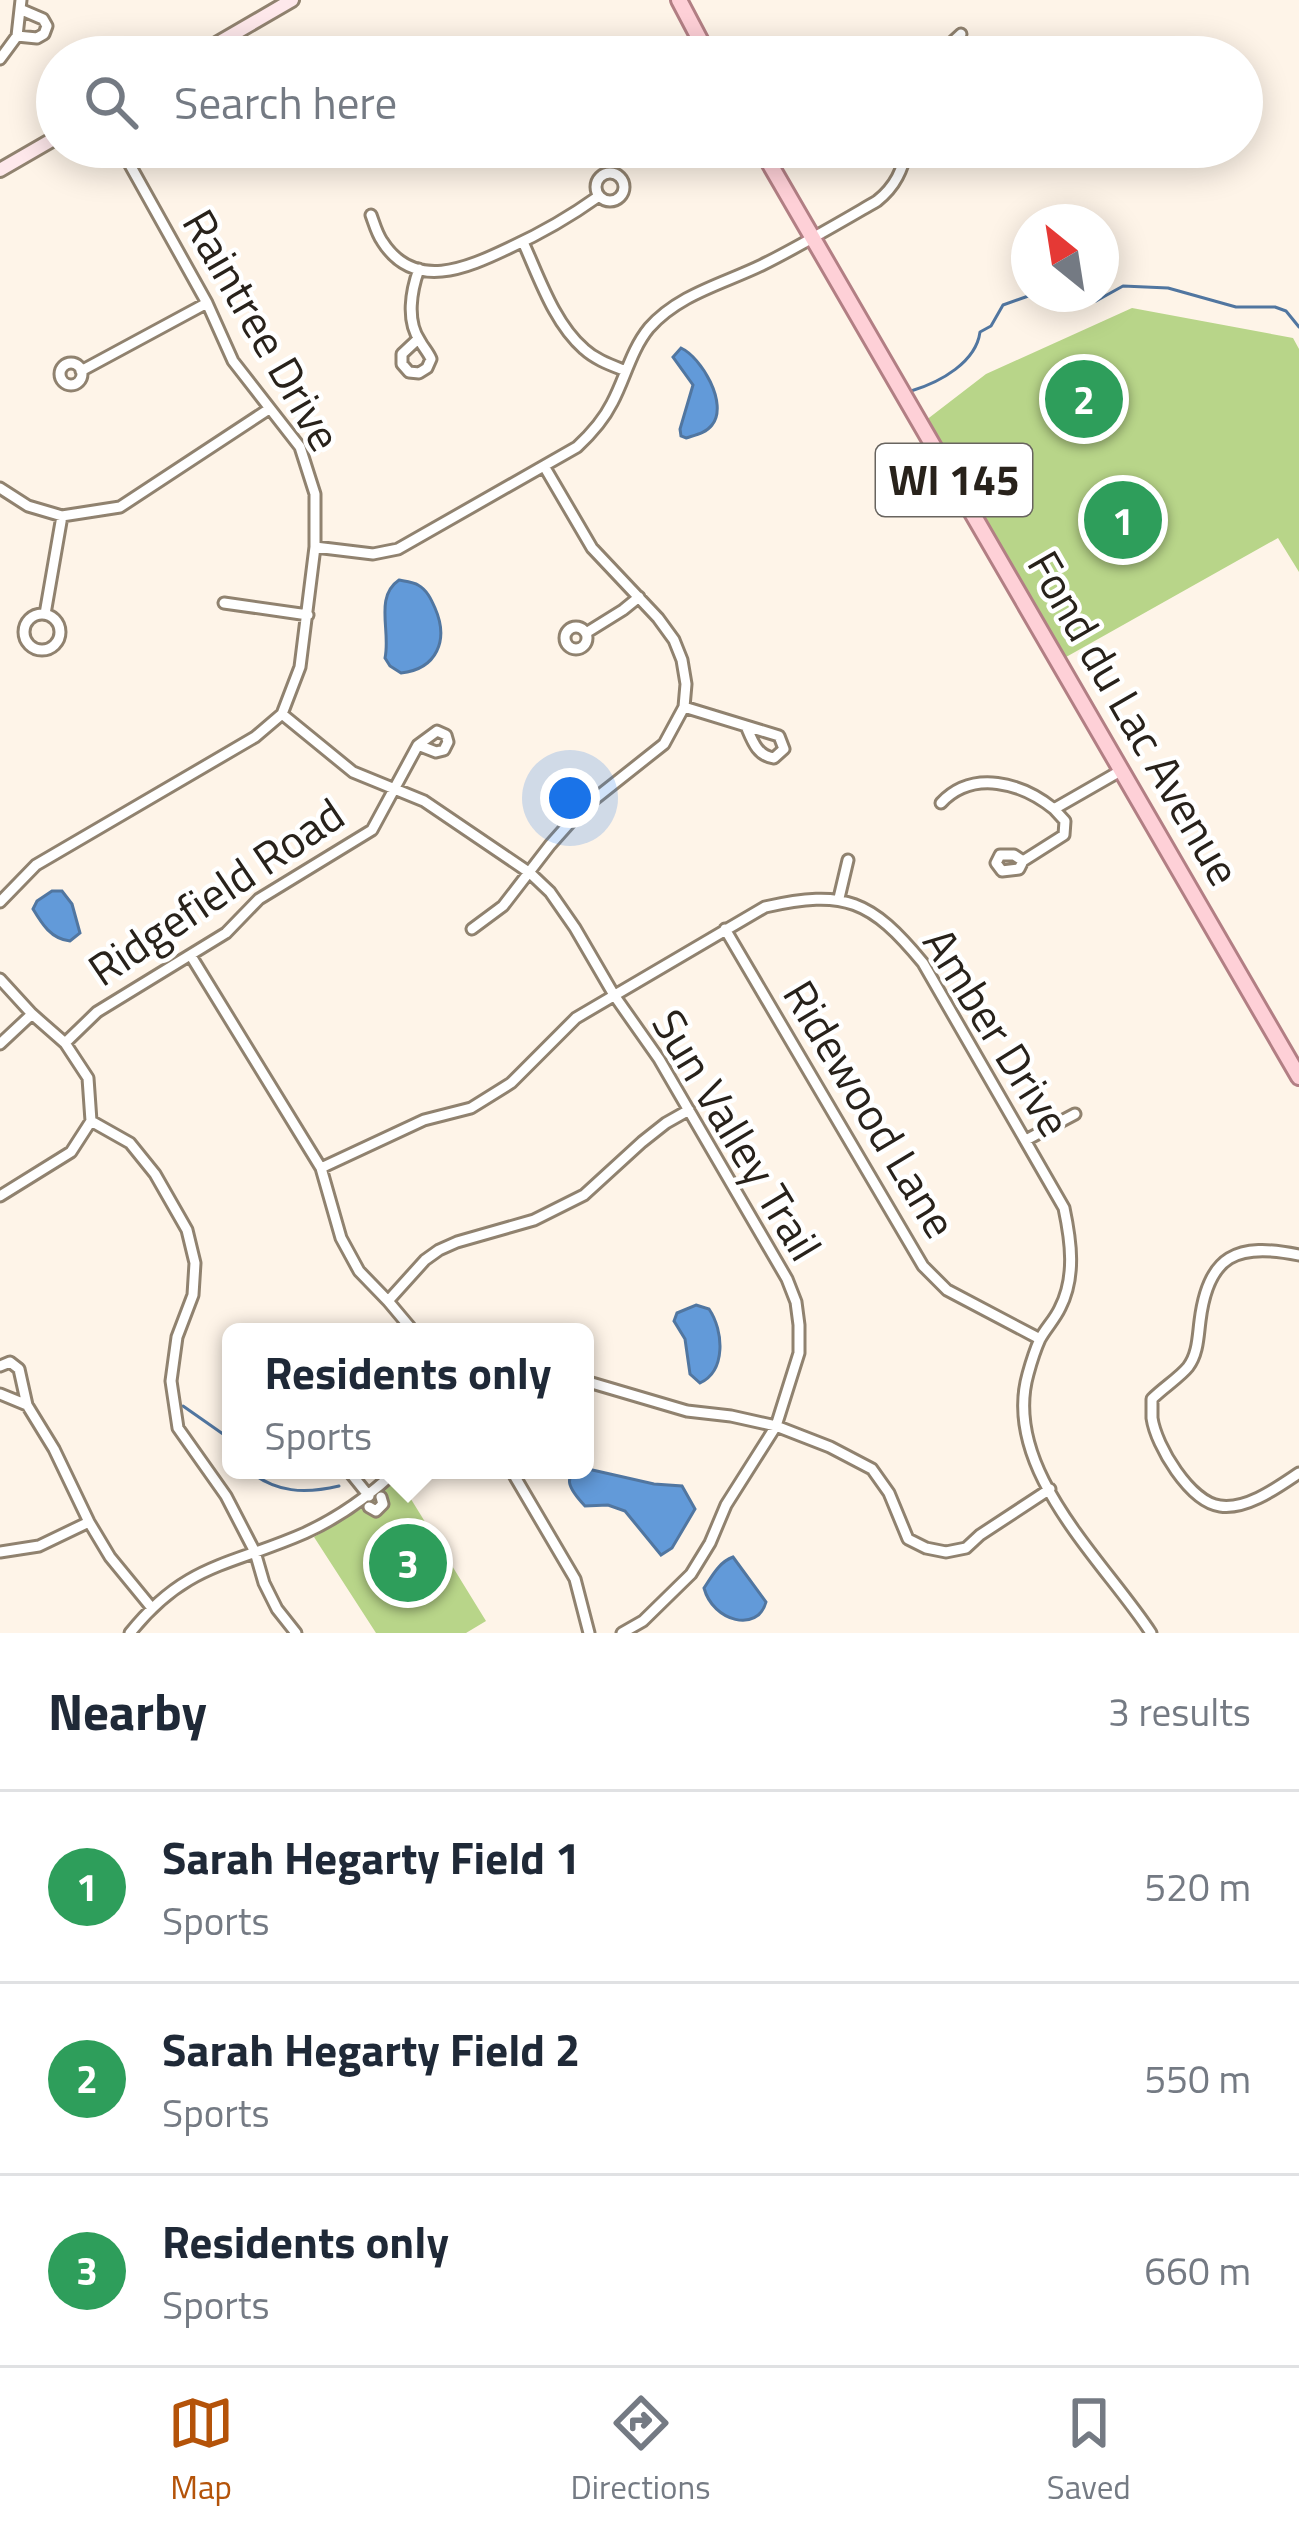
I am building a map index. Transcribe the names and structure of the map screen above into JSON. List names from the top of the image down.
{
  "streets": {
    "main road": ["WI 145", "Fond du Lac Avenue"],
    "street": [
      "Raintree Drive",
      "Ridgefield Road",
      "Amber Drive",
      "Ridewood Lane",
      "Sun Valley Trail"
    ]
  },
  "crossings": [
    ["Raintree Drive", "Sun Valley Trail"],
    ["Ridgefield Road", "Sun Valley Trail"],
    ["Amber Drive", "Ridewood Lane"]
  ],
  "north": "top left",
  "page": {
    "search": "Search here",
    "pins": ["2", "1", "3"],
    "popup": ["Residents only", "Sports"],
    "heading": ["Nearby", "3 results"],
    "list": [
      {
        "mark": "1",
        "name": "Sarah Hegarty Field 1",
        "note": "Sports",
        "value": "520 m"
      },
      {
        "mark": "2",
        "name": "Sarah Hegarty Field 2",
        "note": "Sports",
        "value": "550 m"
      },
      {
        "mark": "3",
        "name": "Residents only",
        "note": "Sports",
        "value": "660 m"
      }
    ],
    "nav": ["Map", "Directions", "Saved"]
  }
}
